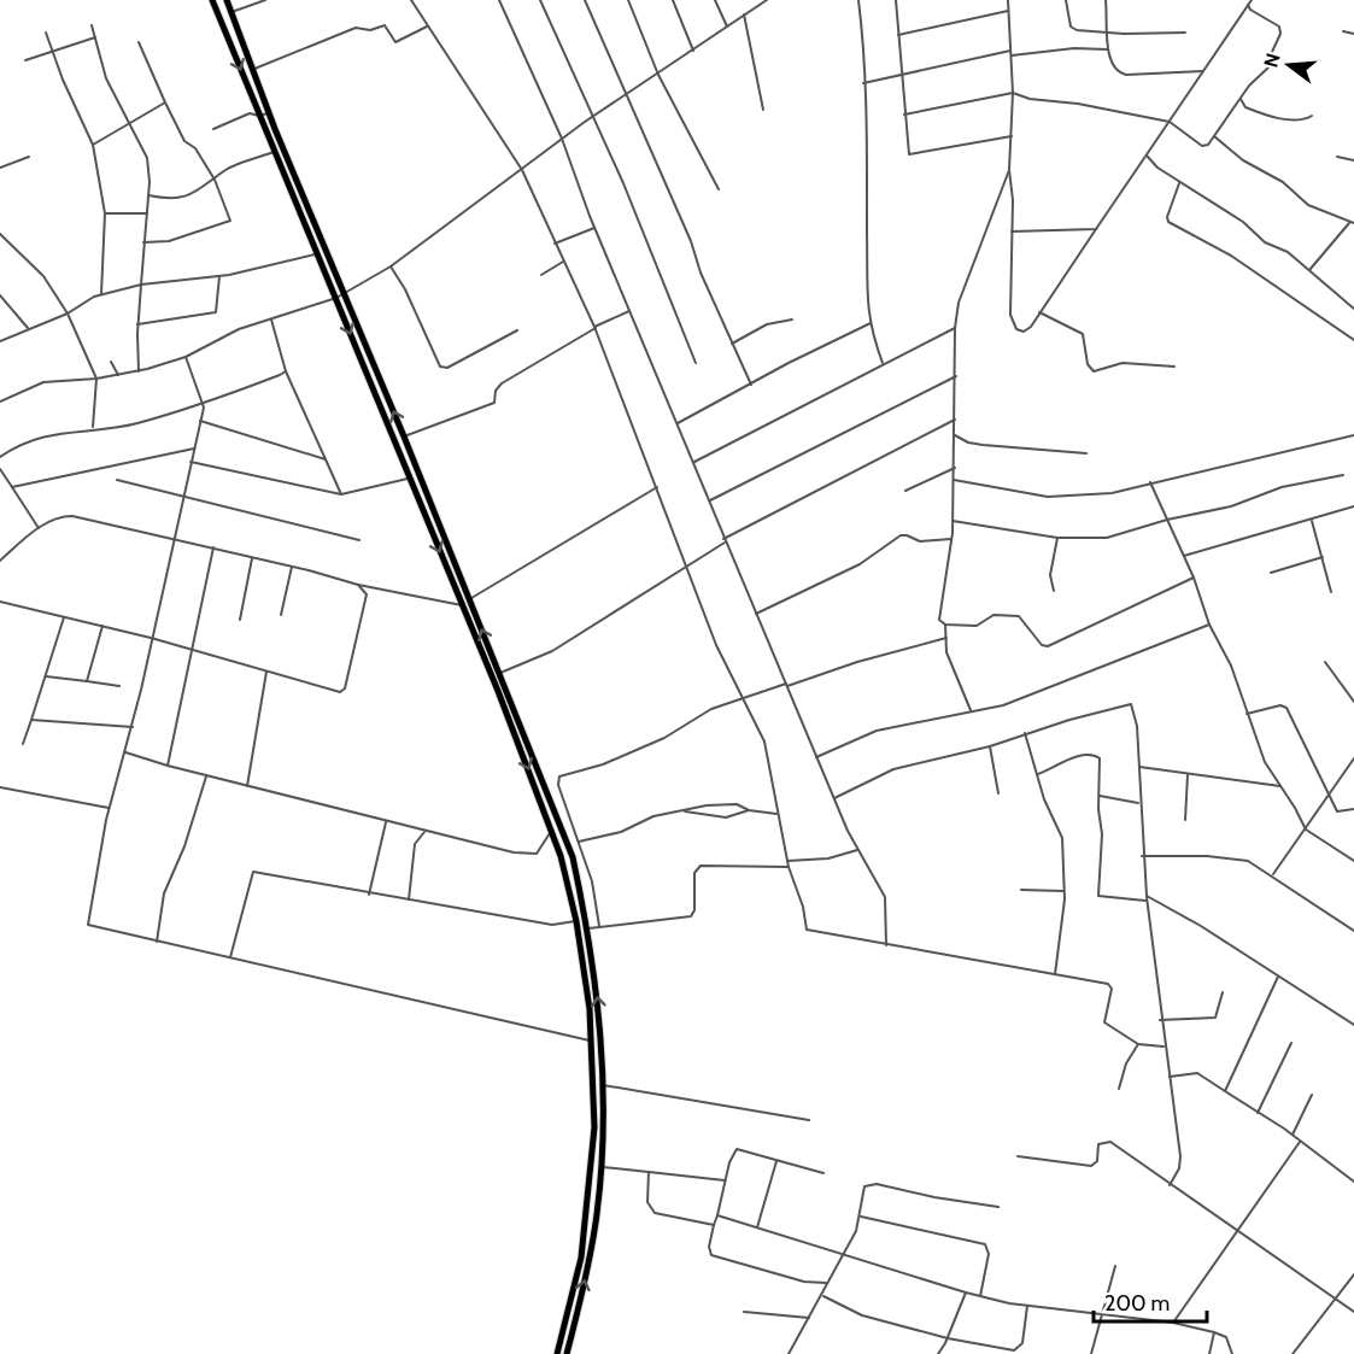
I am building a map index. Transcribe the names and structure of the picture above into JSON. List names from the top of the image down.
{
  "scale_bar": "200 m",
  "north": "left"
}
